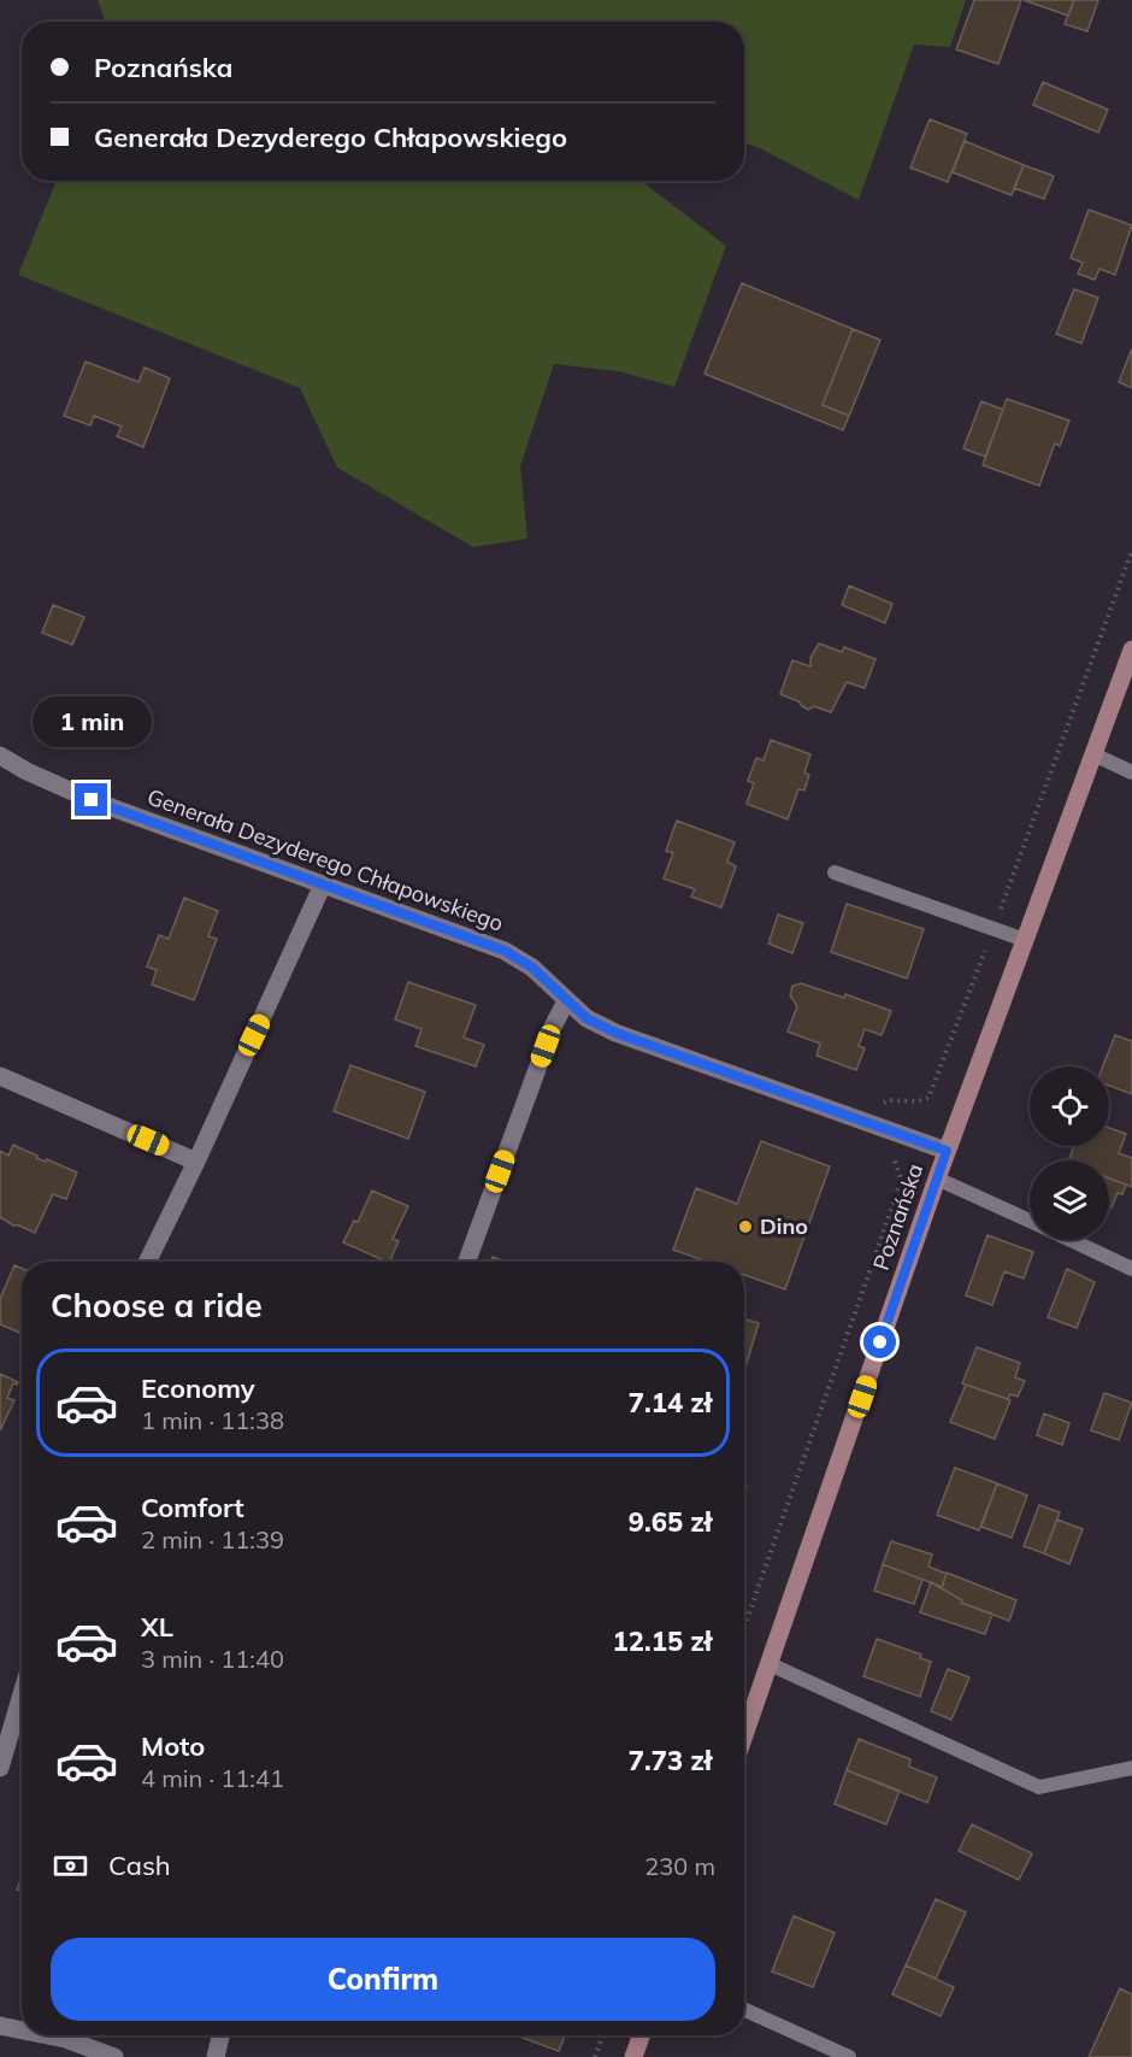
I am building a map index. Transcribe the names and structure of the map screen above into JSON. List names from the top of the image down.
{
  "streets": {
    "street": ["Generała Dezyderego Chłapowskiego", "Poznańska"]
  },
  "crossings": [
    ["Generała Dezyderego Chłapowskiego", "Poznańska"]
  ],
  "places": ["Dino"],
  "page": {
    "banner": ["Poznańska", "Generała Dezyderego Chłapowskiego"],
    "bubble": "1 min",
    "heading": "Choose a ride",
    "list": [
      {
        "name": "Economy",
        "note": "1 min · 11:38",
        "value": "7.14 zł"
      },
      {
        "name": "Comfort",
        "note": "2 min · 11:39",
        "value": "9.65 zł"
      },
      {
        "name": "XL",
        "note": "3 min · 11:40",
        "value": "12.15 zł"
      },
      {
        "name": "Moto",
        "note": "4 min · 11:41",
        "value": "7.73 zł"
      }
    ],
    "pay": ["Cash", "230 m"],
    "buttons": "Confirm"
  }
}
